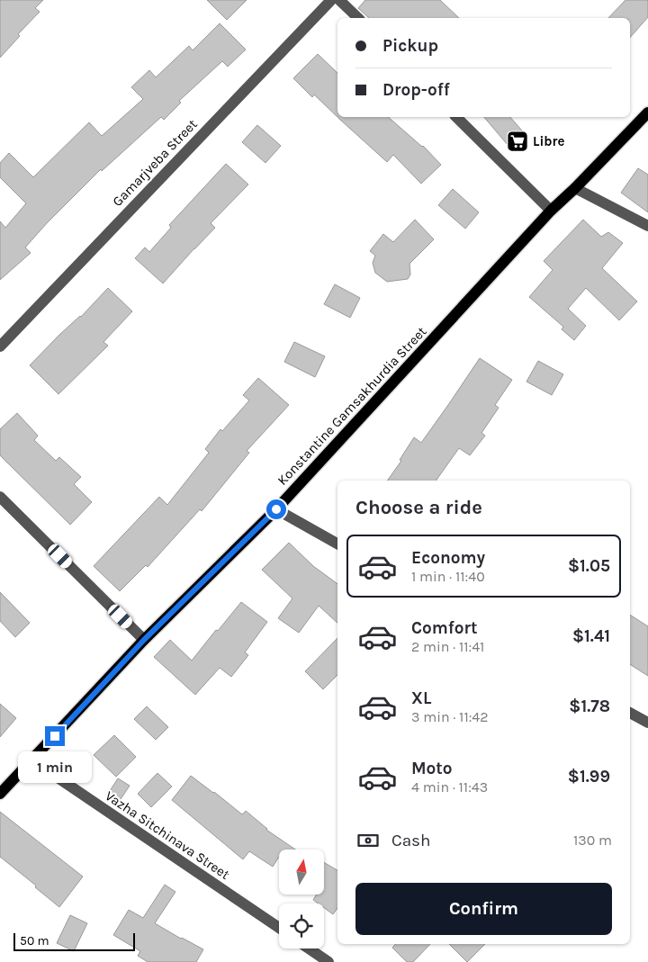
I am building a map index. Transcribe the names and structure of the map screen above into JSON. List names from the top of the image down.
{
  "streets": {
    "main road": ["Konstantine Gamsakhurdia Street"],
    "street": ["Gamarjveba Street", "Vazha Sitchinava Street"]
  },
  "crossings": [
    ["Konstantine Gamsakhurdia Street", "Vazha Sitchinava Street"]
  ],
  "places": {
    "supermarket": ["Libre"]
  },
  "scale_bar": "50 m",
  "north": "top",
  "page": {
    "banner": ["Pickup", "Drop-off"],
    "heading": "Choose a ride",
    "list": [
      {
        "name": "Economy",
        "note": "1 min · 11:40",
        "value": "$1.05"
      },
      {
        "name": "Comfort",
        "note": "2 min · 11:41",
        "value": "$1.41"
      },
      {
        "name": "XL",
        "note": "3 min · 11:42",
        "value": "$1.78"
      },
      {
        "name": "Moto",
        "note": "4 min · 11:43",
        "value": "$1.99"
      }
    ],
    "bubble": "1 min",
    "pay": ["Cash", "130 m"],
    "buttons": "Confirm",
    "scale": "50 m"
  }
}
